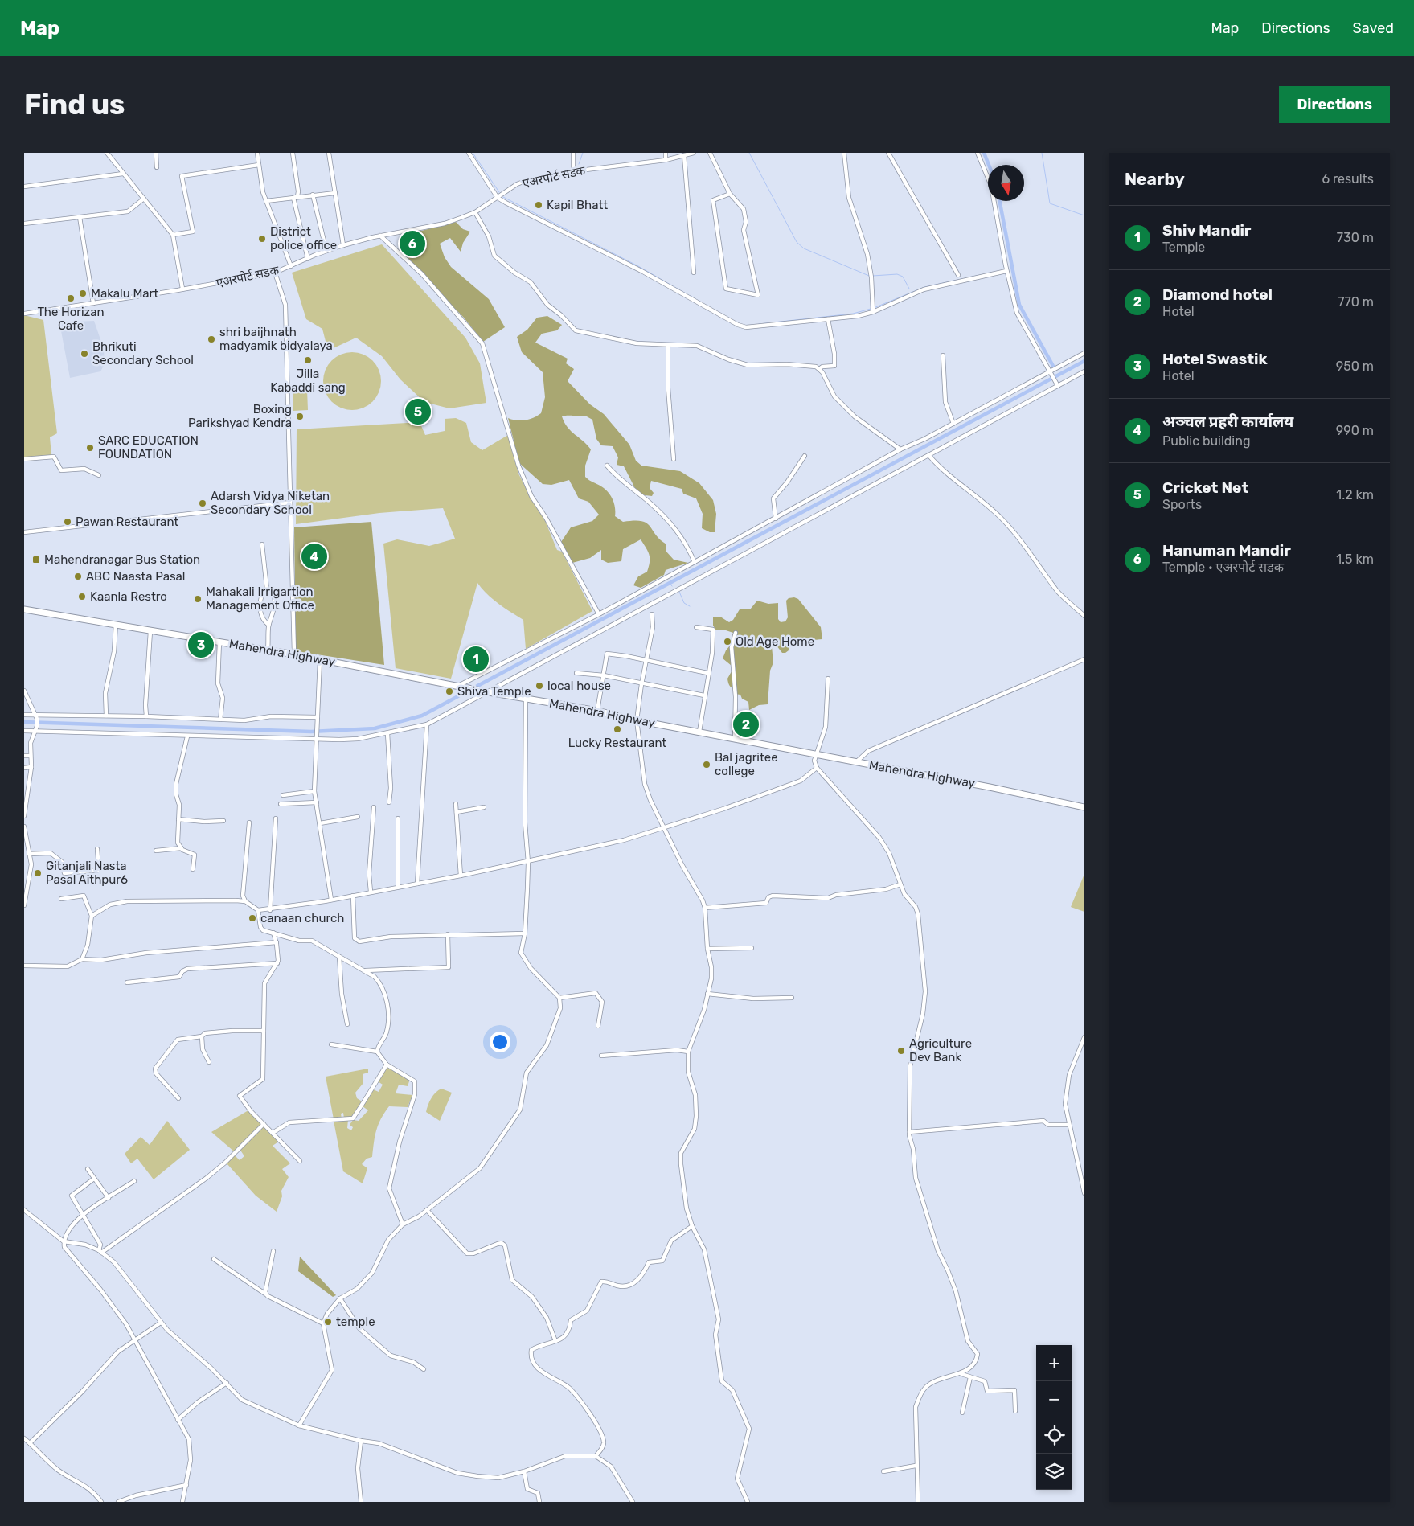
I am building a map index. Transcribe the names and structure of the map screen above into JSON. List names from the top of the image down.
{
  "streets": {
    "highway": ["Mahendra Highway"],
    "street": ["एअरपोर्ट सडक"]
  },
  "places": {
    "other": [
      "Kapil Bhatt",
      "District police office",
      "Makalu Mart",
      "The Horizan Cafe",
      "shri baijhnath madyamik bidyalaya",
      "Bhrikuti Secondary School",
      "Jilla Kabaddi sang",
      "Boxing Parikshyad Kendra",
      "SARC EDUCATION FOUNDATION",
      "Adarsh Vidya Niketan Secondary School",
      "Pawan Restaurant",
      "ABC Naasta Pasal",
      "Kaanla Restro",
      "Mahakali Irrigartion Management Office",
      "Old Age Home",
      "local house",
      "Shiva Temple",
      "Lucky Restaurant",
      "Bal jagritee college",
      "Gitanjali Nasta Pasal Aithpur6",
      "canaan church",
      "Agriculture Dev Bank",
      "temple"
    ],
    "transit": ["Mahendranagar Bus Station"]
  },
  "north": "bottom",
  "page": {
    "header": "Map",
    "nav": ["Map", "Directions", "Saved"],
    "buttons": "Directions",
    "title": "Find us",
    "heading": ["Nearby", "6 results"],
    "list": [
      {
        "mark": "1",
        "name": "Shiv Mandir",
        "note": "Temple",
        "value": "730 m"
      },
      {
        "mark": "2",
        "name": "Diamond hotel",
        "note": "Hotel",
        "value": "770 m"
      },
      {
        "mark": "3",
        "name": "Hotel Swastik",
        "note": "Hotel",
        "value": "950 m"
      },
      {
        "mark": "4",
        "name": "अञ्चल प्रहरी कार्यालय",
        "note": "Public building",
        "value": "990 m"
      },
      {
        "mark": "5",
        "name": "Cricket Net",
        "note": "Sports",
        "value": "1.2 km"
      },
      {
        "mark": "6",
        "name": "Hanuman Mandir",
        "note": "Temple · एअरपोर्ट सडक",
        "value": "1.5 km"
      }
    ],
    "pins": [
      "6",
      "5",
      "4",
      "3",
      "1",
      "2"
    ],
    "map_buttons": ["+", "−"]
  }
}
